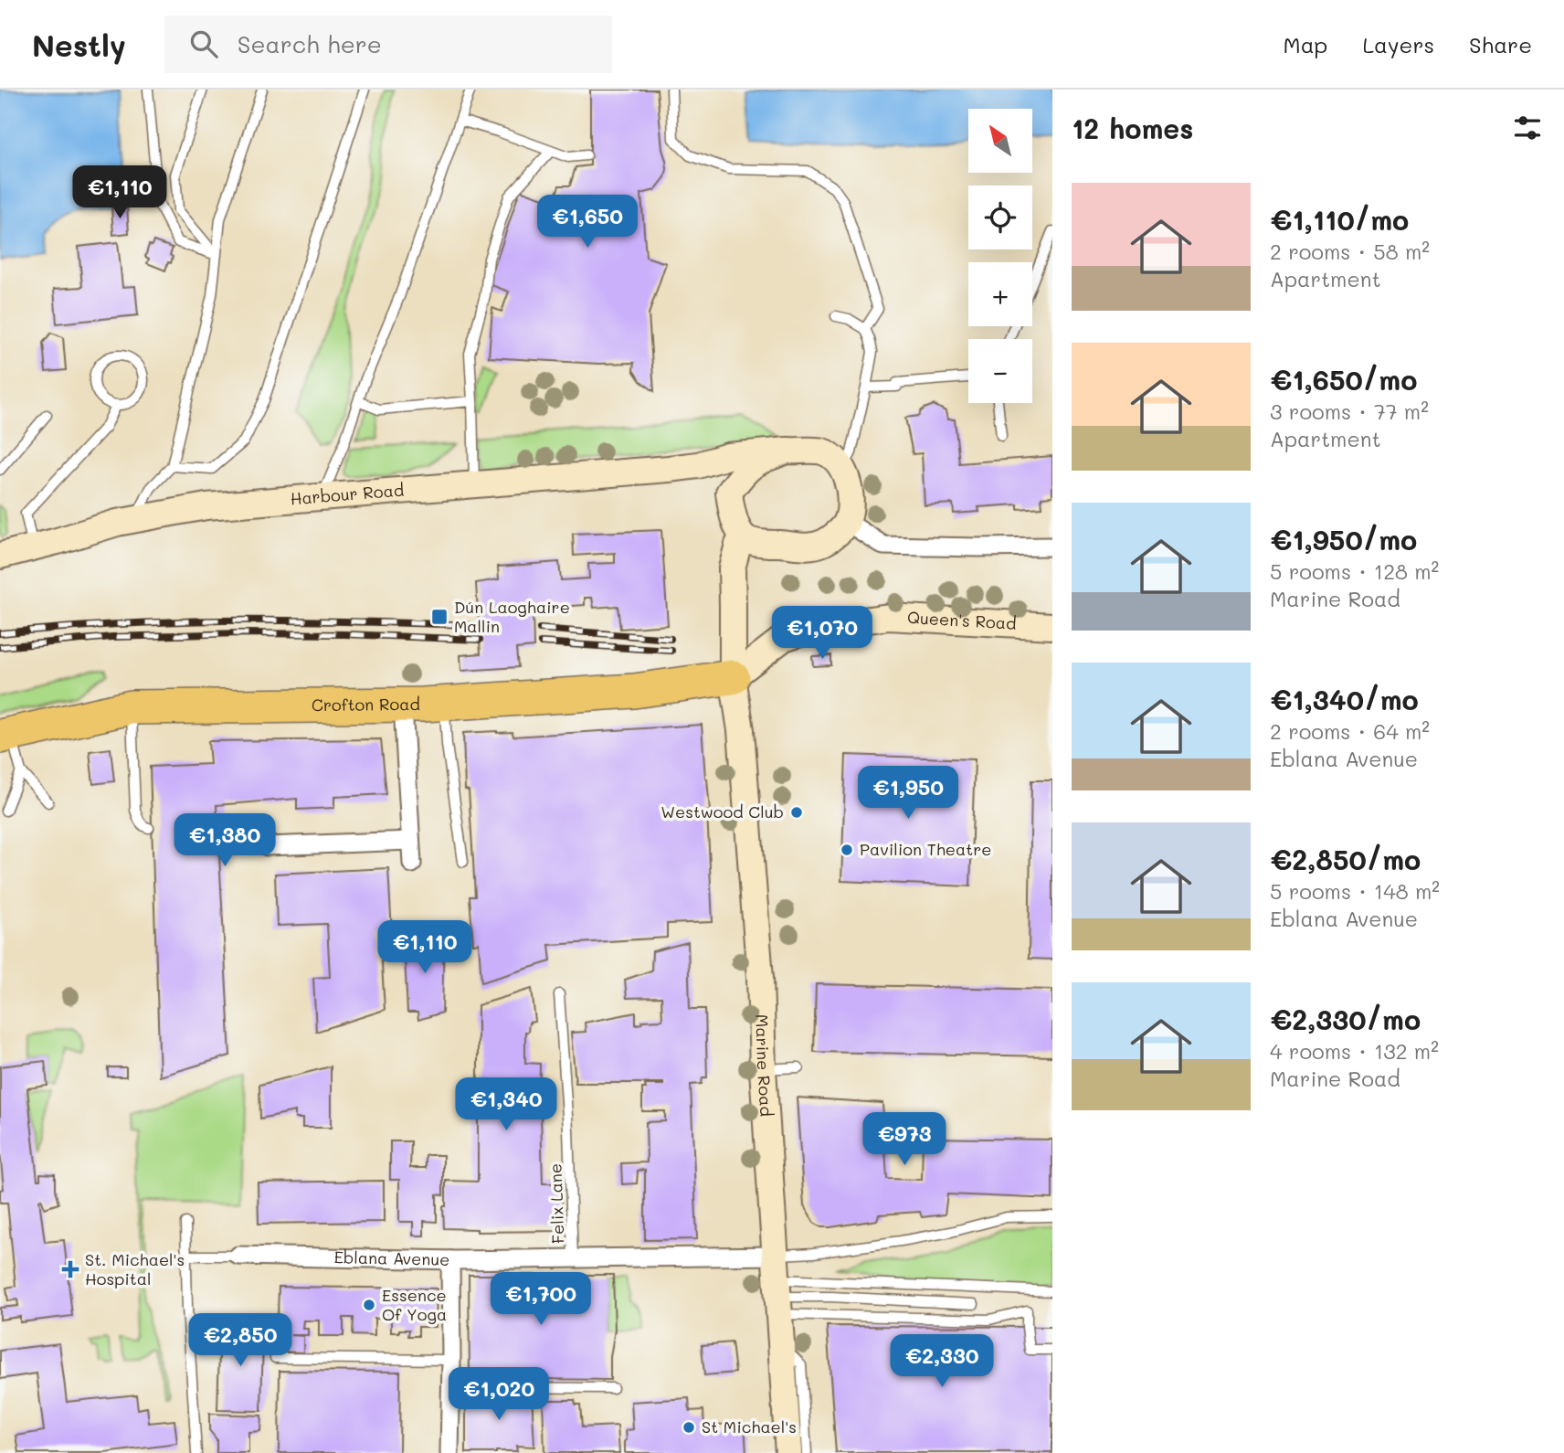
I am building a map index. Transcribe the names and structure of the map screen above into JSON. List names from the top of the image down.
{
  "streets": {
    "highway": ["Crofton Road"],
    "street": [
      "Harbour Road",
      "Queen's Road",
      "Marine Road",
      "Eblana Avenue"
    ],
    "lane": ["Felix Lane"]
  },
  "crossings": [
    ["Queen's Road", "Crofton Road"],
    ["Queen's Road", "Marine Road"],
    ["Crofton Road", "Marine Road"],
    ["Marine Road", "Eblana Avenue"],
    ["Felix Lane", "Eblana Avenue"]
  ],
  "places": {
    "transit": ["Dún Laoghaire Mallin"],
    "other": [
      "Westwood Club",
      "Pavilion Theatre",
      "Essence Of Yoga",
      "St Michael's"
    ],
    "health": ["St. Michael's Hospital"]
  },
  "north": "top left",
  "page": {
    "header": "Nestly",
    "search": "Search here",
    "nav": ["Map", "Layers", "Share"],
    "heading": "12 homes",
    "map_buttons": ["+", "−"],
    "price": [
      "€1,110",
      "€1,650",
      "€1,070",
      "€1,950",
      "€1,380",
      "€1,110",
      "€1,340",
      "€973",
      "€1,700",
      "€2,850",
      "€2,330",
      "€1,020"
    ],
    "list": [
      {
        "name": "€1,110/mo",
        "note": "2 rooms · 58 m² · Apartment"
      },
      {
        "name": "€1,650/mo",
        "note": "3 rooms · 77 m² · Apartment"
      },
      {
        "name": "€1,950/mo",
        "note": "5 rooms · 128 m² · Marine Road"
      },
      {
        "name": "€1,340/mo",
        "note": "2 rooms · 64 m² · Eblana Avenue"
      },
      {
        "name": "€2,850/mo",
        "note": "5 rooms · 148 m² · Eblana Avenue"
      },
      {
        "name": "€2,330/mo",
        "note": "4 rooms · 132 m² · Marine Road"
      }
    ]
  }
}
